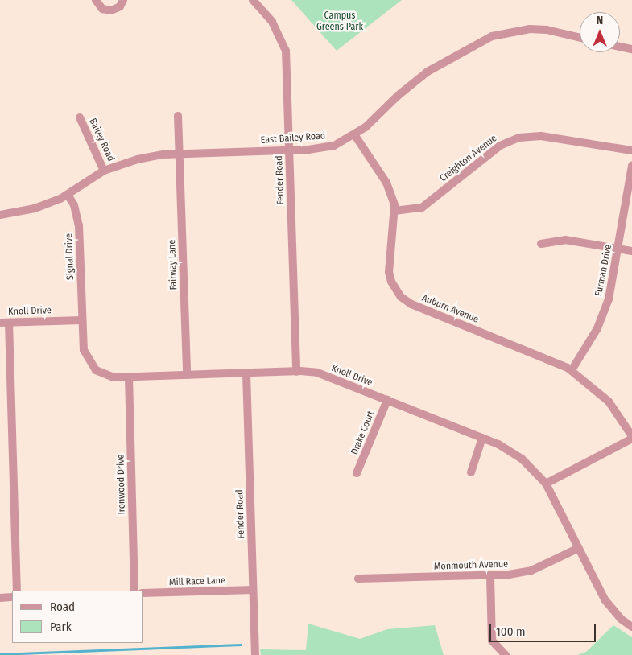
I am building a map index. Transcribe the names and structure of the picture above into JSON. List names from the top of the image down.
{
  "streets": {
    "street": [
      "East Bailey Road",
      "Bailey Road",
      "Creighton Avenue",
      "Fender Road",
      "Signal Drive",
      "Fairway Lane",
      "Furman Drive",
      "Auburn Avenue",
      "Knoll Drive",
      "Drake Court",
      "Ironwood Drive",
      "Monmouth Avenue",
      "Mill Race Lane"
    ]
  },
  "crossings": [
    ["East Bailey Road", "Bailey Road"],
    ["East Bailey Road", "Fender Road"],
    ["East Bailey Road", "Signal Drive"],
    ["East Bailey Road", "Fairway Lane"],
    ["East Bailey Road", "Auburn Avenue"],
    ["Creighton Avenue", "Auburn Avenue"],
    ["Fender Road", "Knoll Drive"],
    ["Fender Road", "Mill Race Lane"],
    ["Signal Drive", "Knoll Drive"],
    ["Fairway Lane", "Knoll Drive"],
    ["Furman Drive", "Auburn Avenue"],
    ["Knoll Drive", "Drake Court"],
    ["Knoll Drive", "Ironwood Drive"],
    ["Knoll Drive", "Monmouth Avenue"]
  ],
  "parks": ["Campus Greens Park"],
  "legend": ["Road", "Park"],
  "scale_bar": "100 m",
  "north": "top"
}
